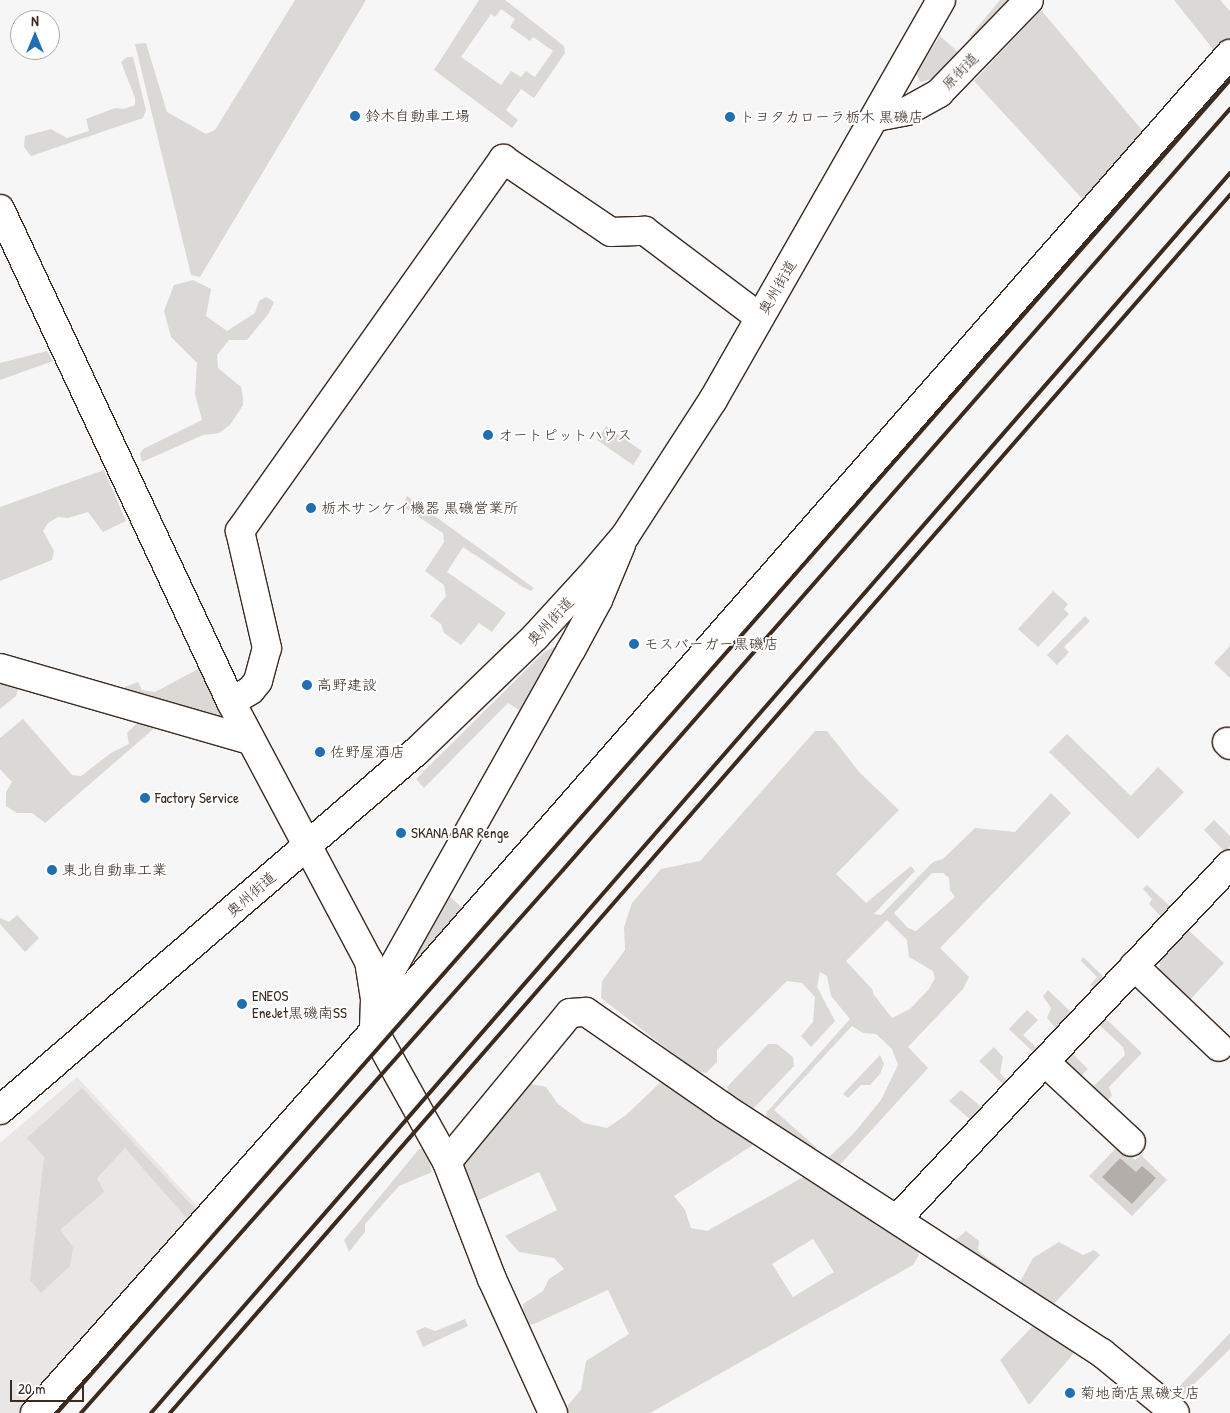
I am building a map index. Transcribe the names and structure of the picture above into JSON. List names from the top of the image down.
{
  "streets": {
    "street": ["原街道", "奥州街道"]
  },
  "crossings": [
    ["原街道", "奥州街道"]
  ],
  "places": [
    "鈴木自動車工場",
    "トヨタカローラ栃木 黒磯店",
    "オートピットハウス",
    "栃木サンケイ機器 黒磯営業所",
    "モスバーガー黒磯店",
    "高野建設",
    "佐野屋酒店",
    "Factory Service",
    "SKANA BAR Renge",
    "東北自動車工業",
    "ENEOS EneJet黒磯南SS",
    "菊地商店黒磯支店"
  ],
  "scale_bar": "20 m",
  "north": "top"
}
